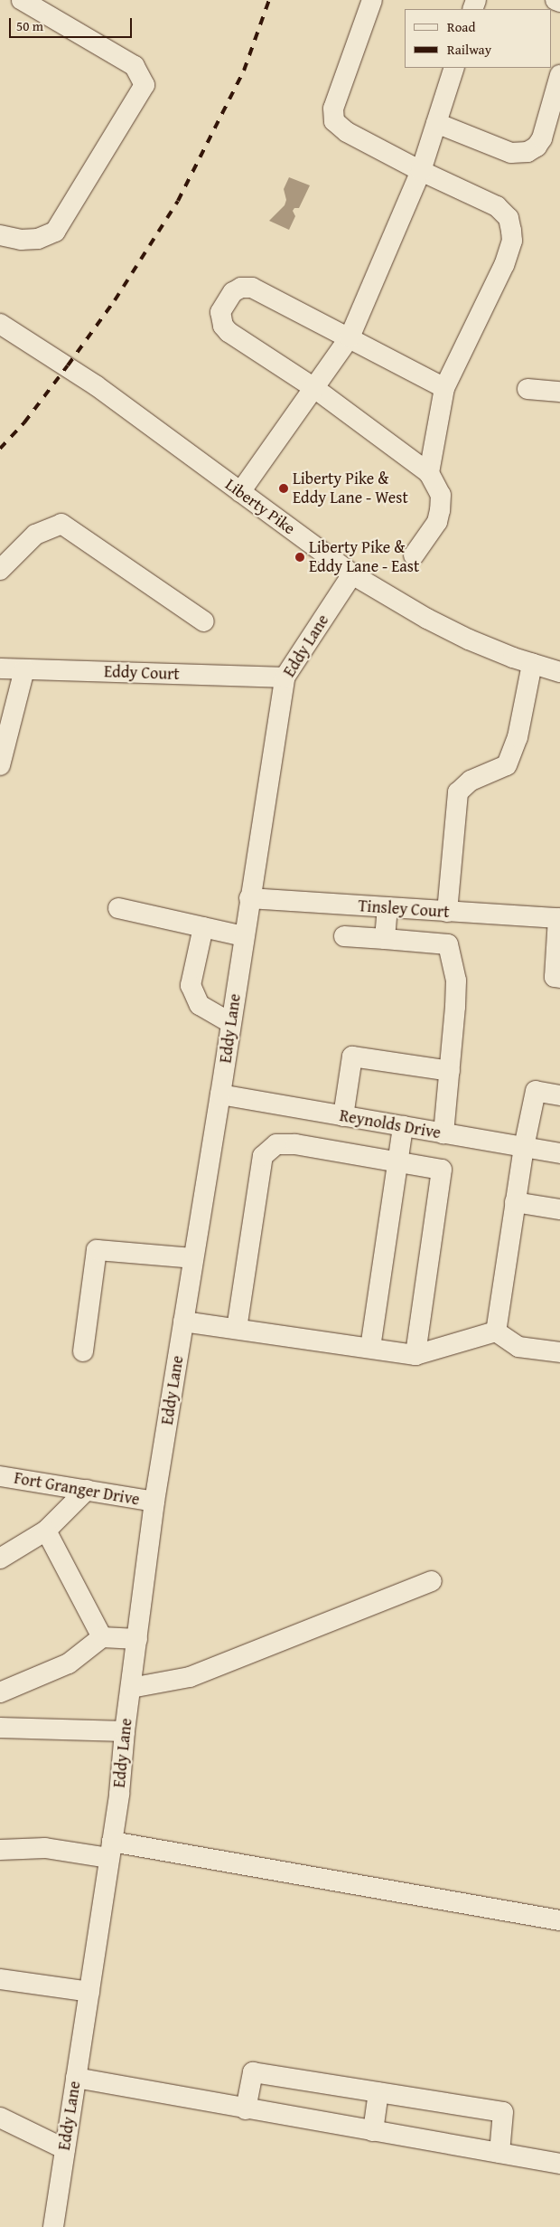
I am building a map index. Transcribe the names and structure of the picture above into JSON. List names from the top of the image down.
{
  "streets": {
    "street": [
      "Liberty Pike",
      "Eddy Lane",
      "Eddy Court",
      "Tinsley Court",
      "Reynolds Drive",
      "Fort Granger Drive"
    ]
  },
  "crossings": [
    ["Liberty Pike", "Eddy Lane"],
    ["Eddy Lane", "Eddy Court"],
    ["Eddy Lane", "Tinsley Court"],
    ["Eddy Lane", "Reynolds Drive"],
    ["Eddy Lane", "Fort Granger Drive"]
  ],
  "places": ["Liberty Pike & Eddy Lane - West", "Liberty Pike & Eddy Lane - East"],
  "legend": ["Road", "Railway"],
  "scale_bar": "50 m"
}
